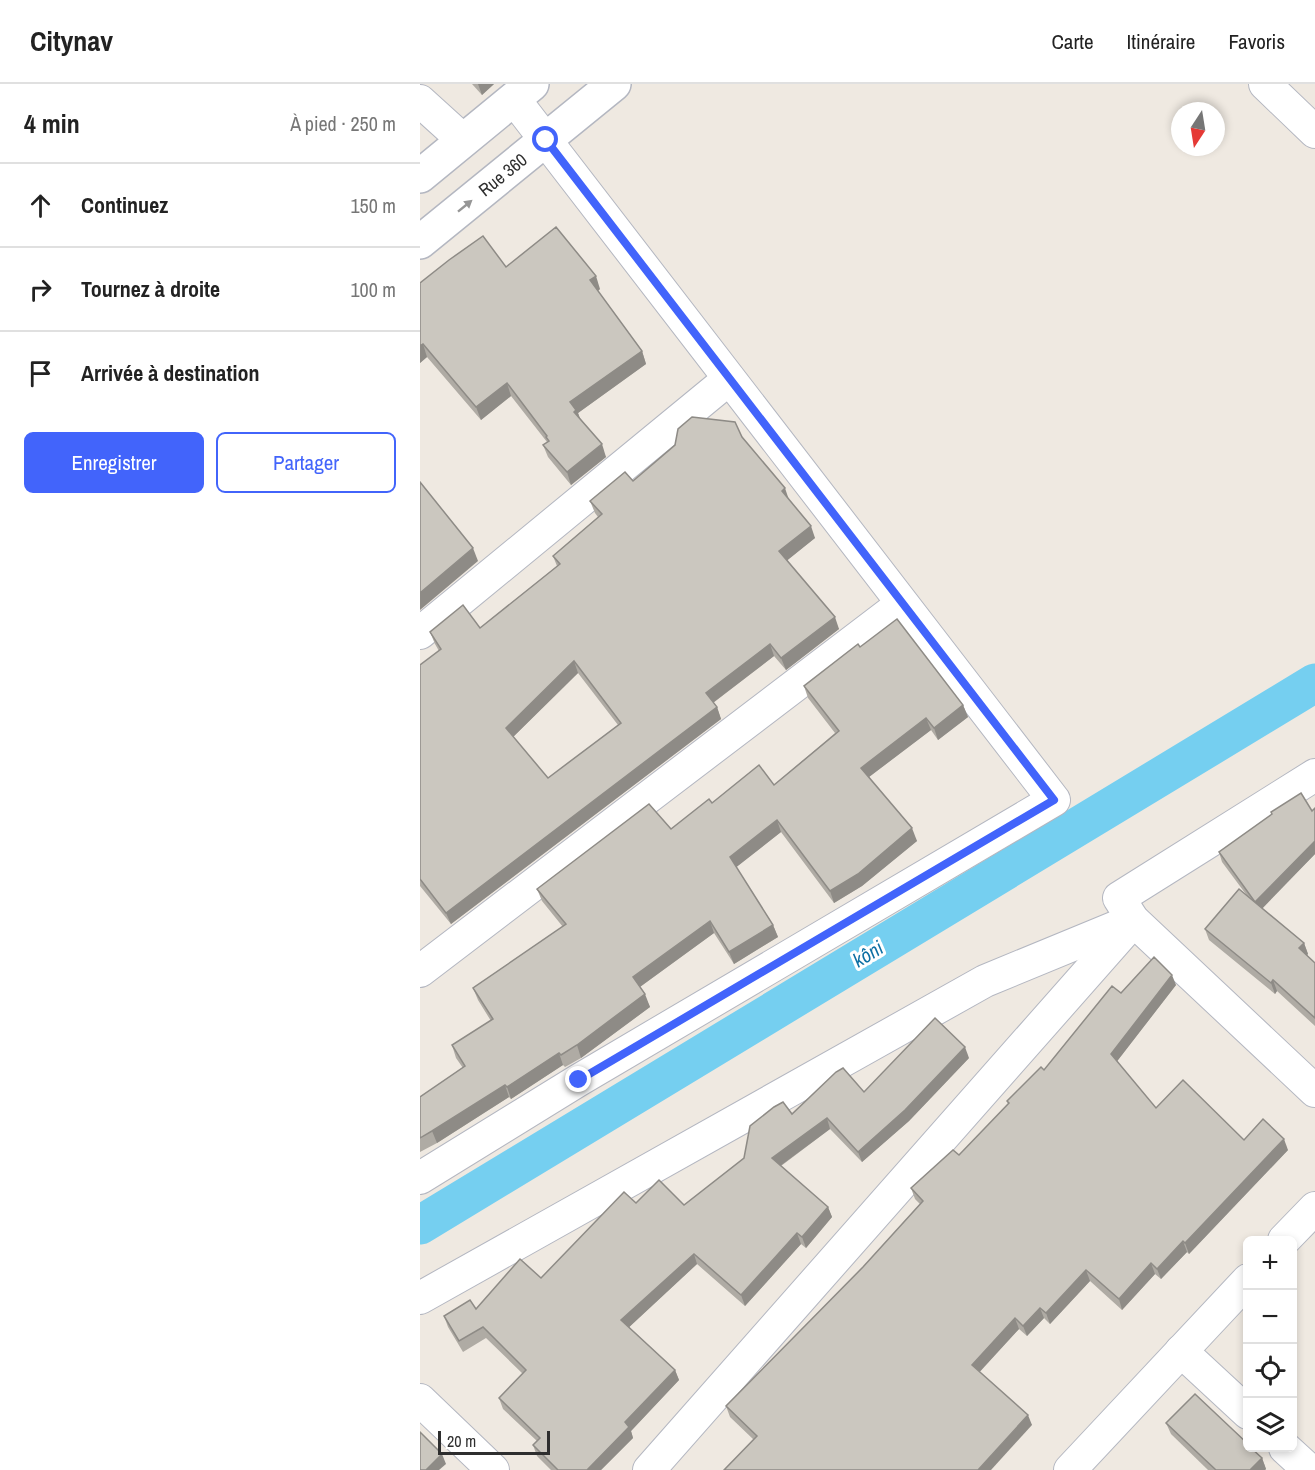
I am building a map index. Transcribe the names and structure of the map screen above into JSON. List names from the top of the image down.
{
  "streets": {
    "main road": ["Rue 360"]
  },
  "water": ["kôni"],
  "scale_bar": "20 m",
  "north": "bottom",
  "page": {
    "header": "Citynav",
    "nav": ["Carte", "Itinéraire", "Favoris"],
    "heading": ["4 min", "À pied · 250 m"],
    "list": [
      ["Continuez", "150 m"],
      ["Tournez à droite", "100 m"],
      "Arrivée à destination"
    ],
    "buttons": ["Enregistrer", "Partager"],
    "map_buttons": ["+", "−"],
    "scale": "20 m"
  }
}
